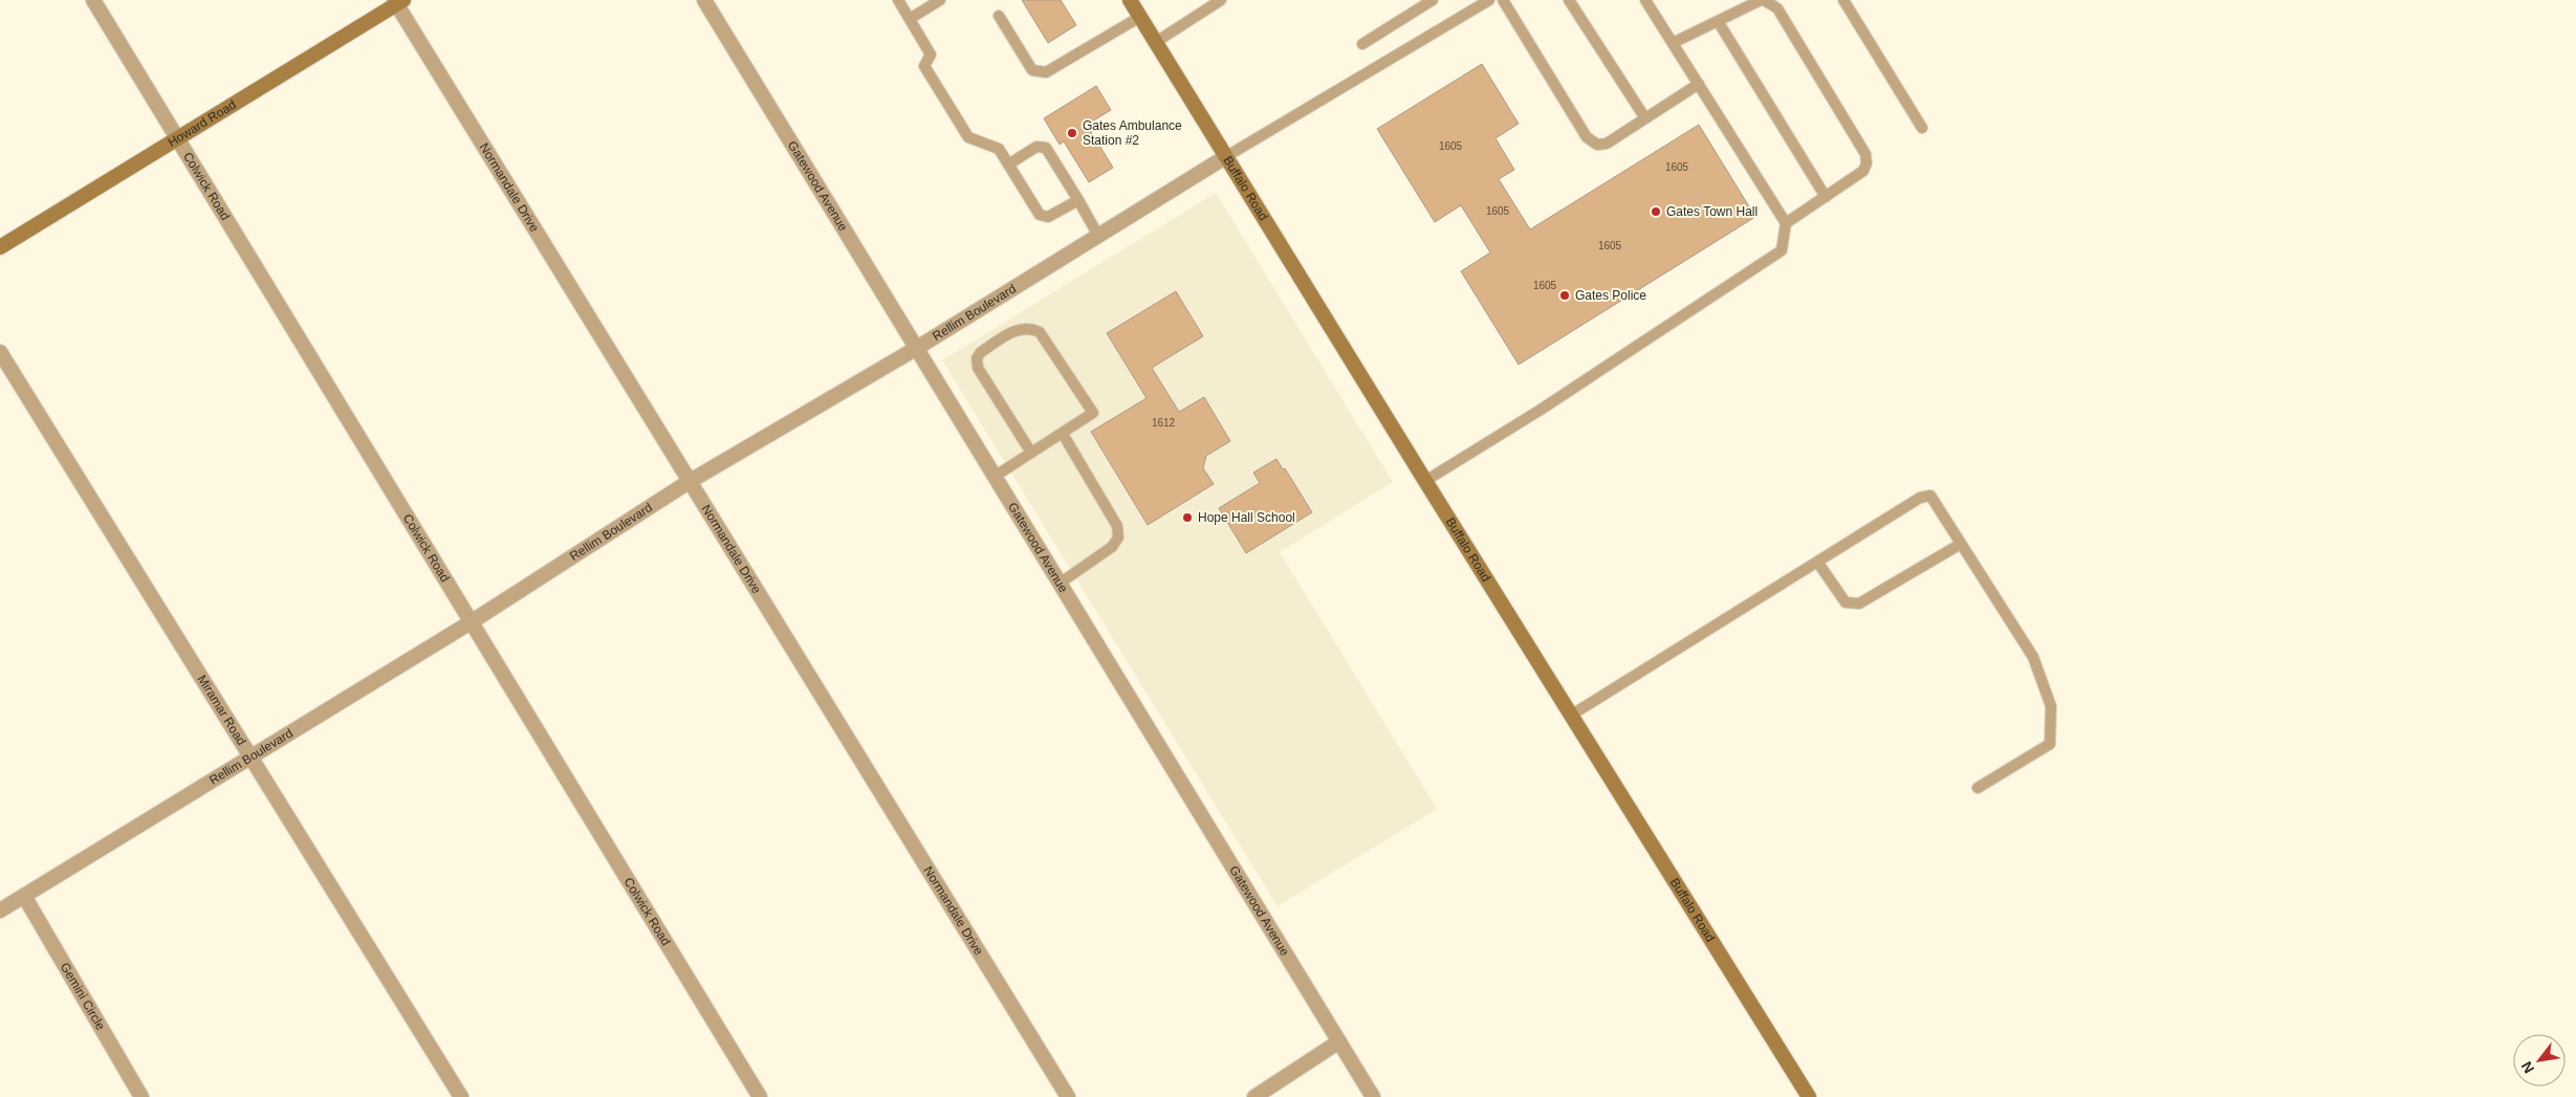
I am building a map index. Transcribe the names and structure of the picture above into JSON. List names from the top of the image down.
{
  "streets": {
    "main road": ["Howard Road", "Buffalo Road"],
    "street": [
      "Colwick Road",
      "Gatewood Avenue",
      "Normandale Drive",
      "Rellim Boulevard",
      "Miramar Road",
      "Gemini Circle"
    ]
  },
  "crossings": [
    ["Howard Road", "Colwick Road"],
    ["Howard Road", "Normandale Drive"],
    ["Colwick Road", "Rellim Boulevard"],
    ["Gatewood Avenue", "Rellim Boulevard"],
    ["Normandale Drive", "Rellim Boulevard"],
    ["Buffalo Road", "Rellim Boulevard"],
    ["Rellim Boulevard", "Miramar Road"],
    ["Rellim Boulevard", "Gemini Circle"]
  ],
  "places": [
    "Gates Ambulance Station #2",
    "Gates Town Hall",
    "Gates Police",
    "Hope Hall School"
  ],
  "house_numbers": [
    "1605",
    "1605",
    "1605",
    "1605",
    "1605",
    "1612"
  ],
  "north": "bottom left"
}
